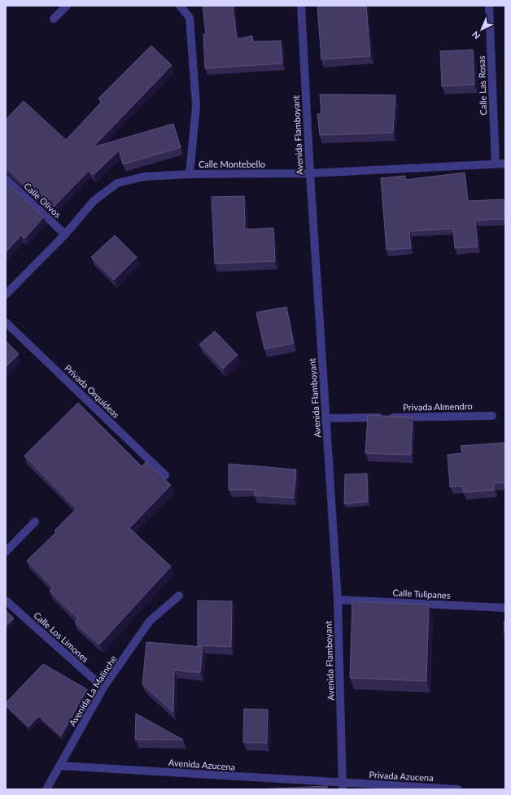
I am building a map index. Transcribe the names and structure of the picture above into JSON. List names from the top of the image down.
{
  "streets": {
    "street": [
      "Calle Las Rosas",
      "Avenida Flamboyant",
      "Calle Montebello",
      "Calle Olivos",
      "Privada Orquídeas",
      "Privada Almendro",
      "Calle Tulipanes",
      "Calle Los Limones",
      "Avenida La Malinche",
      "Avenida Azucena",
      "Privada Azucena"
    ]
  },
  "crossings": [
    ["Calle Las Rosas", "Calle Montebello"],
    ["Avenida Flamboyant", "Calle Montebello"],
    ["Avenida Flamboyant", "Privada Almendro"],
    ["Avenida Flamboyant", "Calle Tulipanes"],
    ["Avenida Flamboyant", "Avenida Azucena"],
    ["Avenida Flamboyant", "Privada Azucena"],
    ["Calle Montebello", "Calle Olivos"],
    ["Calle Los Limones", "Avenida La Malinche"],
    ["Avenida La Malinche", "Avenida Azucena"],
    ["Avenida Azucena", "Privada Azucena"]
  ],
  "north": "bottom left"
}
